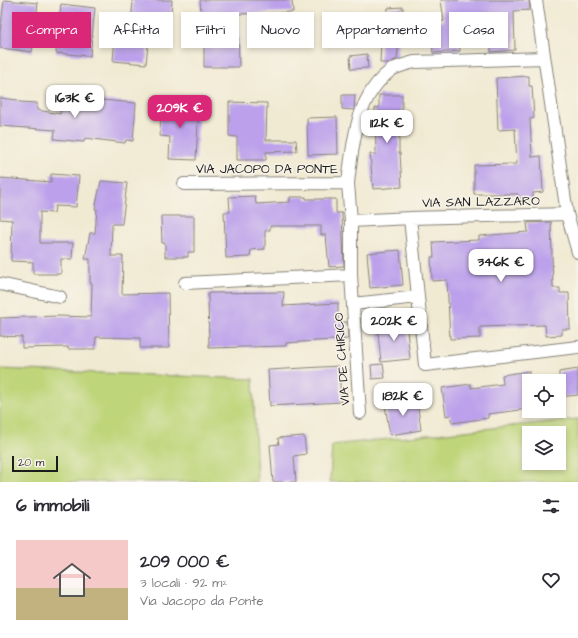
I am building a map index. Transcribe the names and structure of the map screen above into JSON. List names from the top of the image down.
{
  "streets": {
    "street": ["VIA JACOPO DA PONTE", "VIA SAN LAZZARO", "VIA DE CHIRICO"]
  },
  "crossings": [
    ["VIA JACOPO DA PONTE", "VIA DE CHIRICO"]
  ],
  "scale_bar": "20 m",
  "page": {
    "chip": [
      "Compra",
      "Affitta",
      "Filtri",
      "Nuovo",
      "Appartamento",
      "Casa"
    ],
    "price": [
      "163K €",
      "209K €",
      "112K €",
      "346K €",
      "202K €",
      "182K €"
    ],
    "scale": "20 m",
    "heading": "6 immobili",
    "list": [
      {
        "name": "209 000 €",
        "note": "3 locali · 92 m² · Via Jacopo da Ponte"
      }
    ]
  }
}
